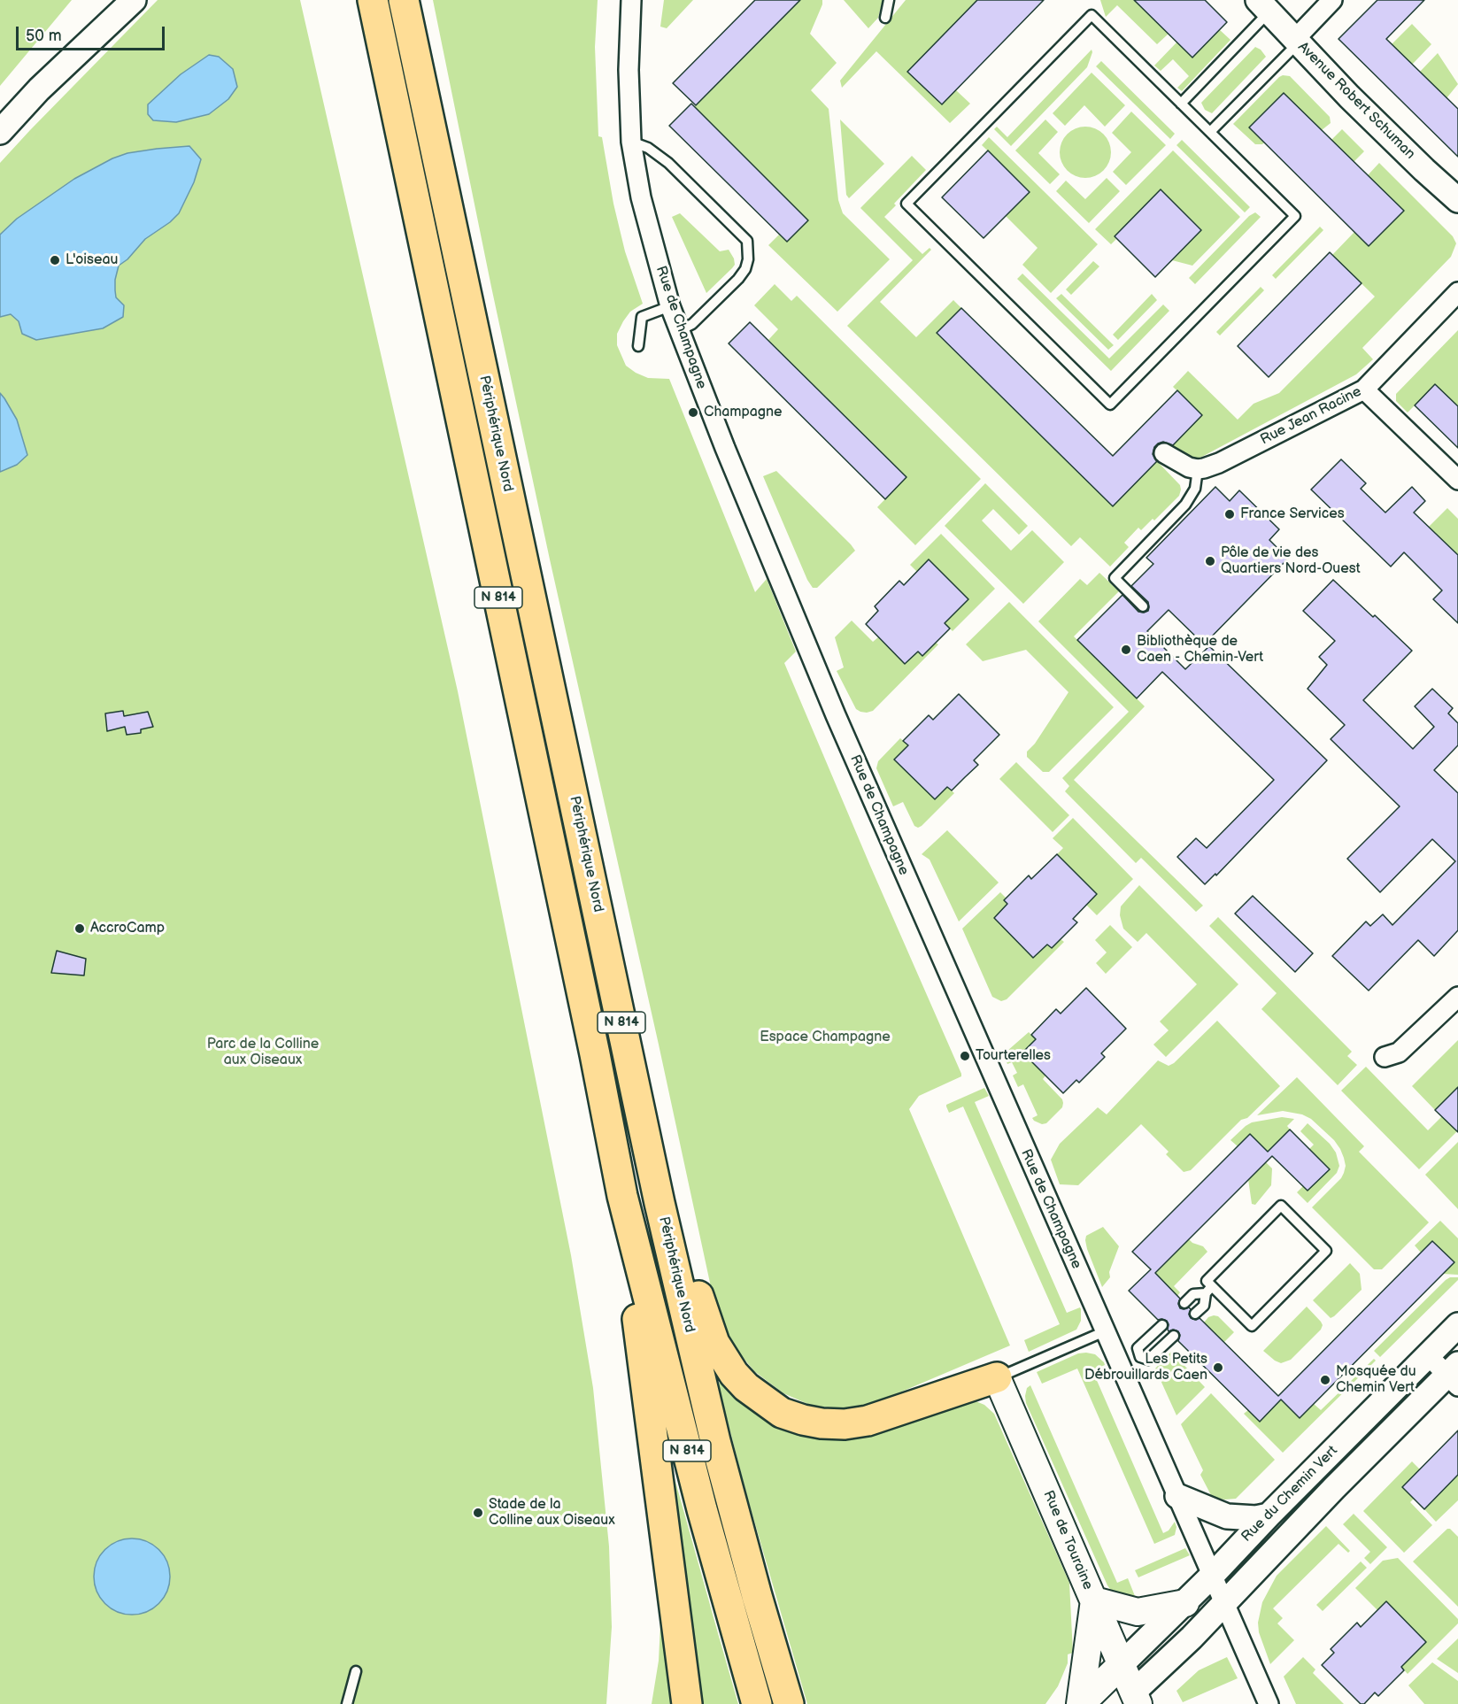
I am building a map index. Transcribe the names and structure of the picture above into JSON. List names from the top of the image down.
{
  "streets": {
    "highway": ["Périphérique Nord", "N 814"],
    "main road": ["Rue de Touraine"],
    "street": [
      "Avenue Robert Schuman",
      "Rue de Champagne",
      "Rue Jean Racine",
      "Rue du Chemin Vert"
    ]
  },
  "crossings": [
    ["Rue de Champagne", "Rue du Chemin Vert"],
    ["Rue du Chemin Vert", "Rue de Touraine"]
  ],
  "parks": ["Espace Champagne", "Parc de la Colline aux Oiseaux"],
  "places": [
    "L'oiseau",
    "Champagne",
    "France Services",
    "Pôle de vie des Quartiers Nord-Ouest",
    "Bibliothèque de Caen - Chemin-Vert",
    "AccroCamp",
    "Tourterelles",
    "Les Petits Débrouillards Caen",
    "Mosquée du Chemin Vert",
    "Stade de la Colline aux Oiseaux"
  ],
  "scale_bar": "50 m"
}
